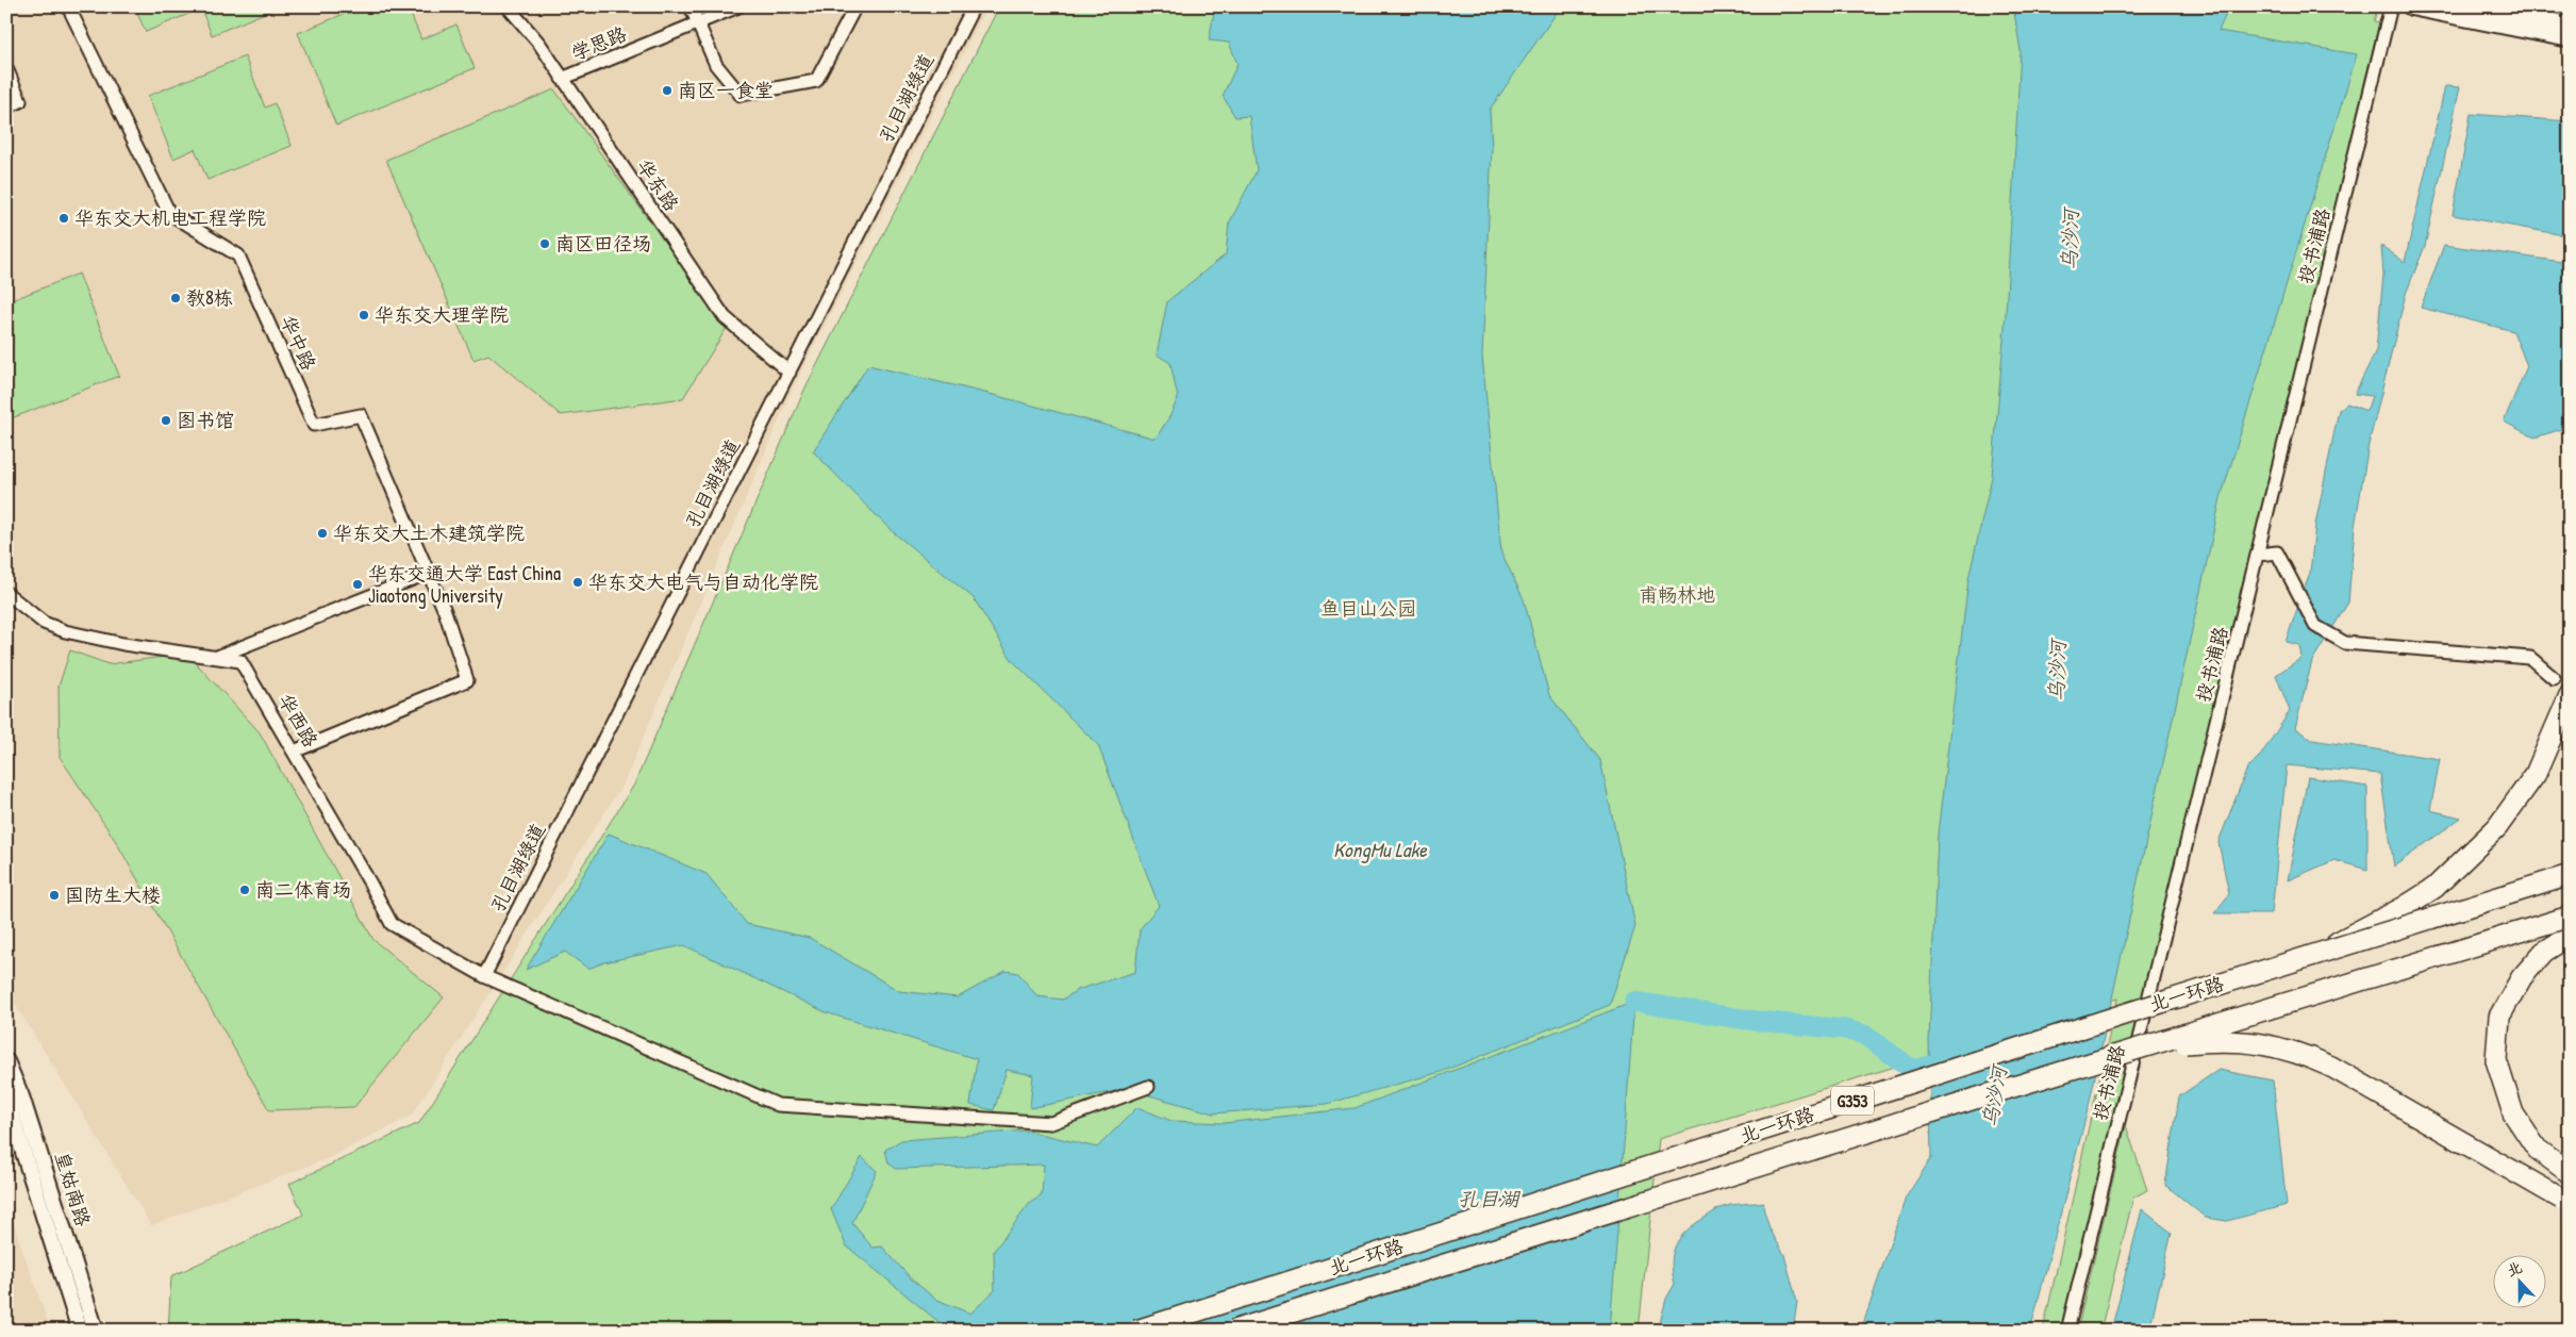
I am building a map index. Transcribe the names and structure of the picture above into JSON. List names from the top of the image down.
{
  "streets": {
    "highway": ["北一环路", "G353"],
    "street": [
      "学思路",
      "孔目湖绿道",
      "华东路",
      "投书浦路",
      "华中路",
      "华西路",
      "皇姑南路"
    ]
  },
  "crossings": [
    ["学思路", "华东路"],
    ["孔目湖绿道", "华东路"],
    ["孔目湖绿道", "华西路"],
    ["华中路", "华西路"]
  ],
  "water": ["乌沙河", "KongMu Lake", "孔目湖"],
  "parks": ["甫畅林地", "鱼目山公园"],
  "places": [
    "南区一食堂",
    "华东交大机电工程学院",
    "南区田径场",
    "教8栋",
    "华东交大理学院",
    "图书馆",
    "华东交大土木建筑学院",
    "华东交大电气与自动化学院",
    "华东交通大学 East China Jiaotong University",
    "南二体育场",
    "国防生大楼"
  ],
  "north": "top"
}
